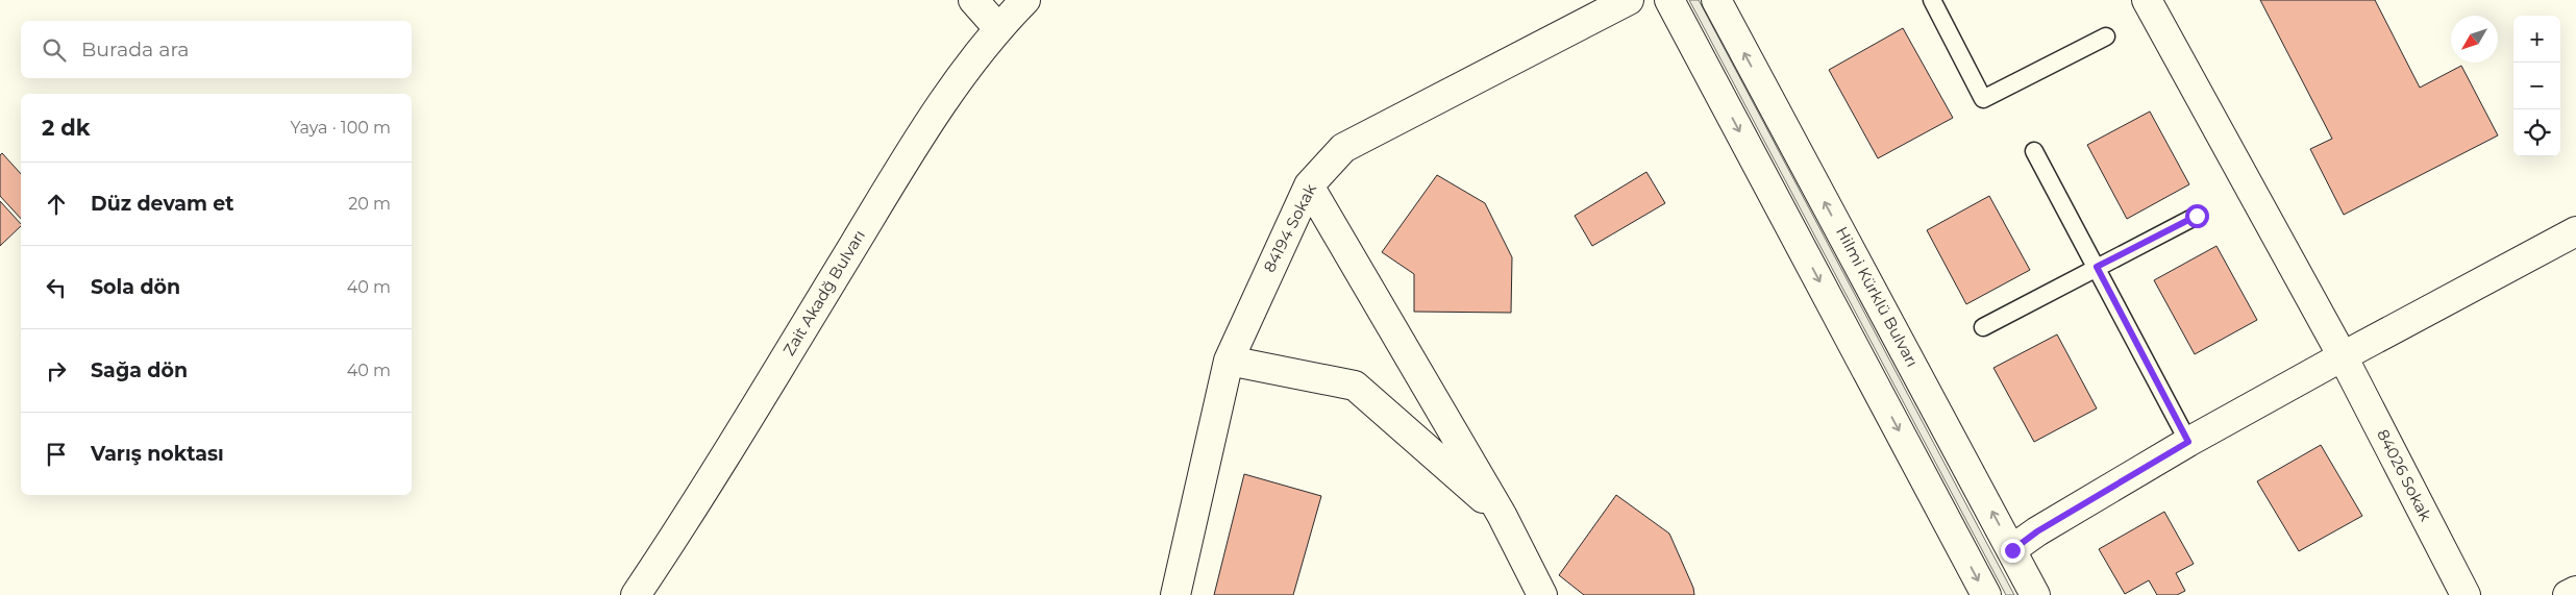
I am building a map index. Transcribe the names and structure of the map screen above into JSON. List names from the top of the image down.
{
  "streets": {
    "street": [
      "84194 Sokak",
      "Zait Akadğ Bulvarı",
      "Hilmi Kürklü Bulvarı",
      "84026 Sokak"
    ]
  },
  "north": "bottom left",
  "page": {
    "map_buttons": ["+", "−"],
    "search": "Burada ara",
    "heading": ["2 dk", "Yaya · 100 m"],
    "list": [
      ["Düz devam et", "20 m"],
      ["Sola dön", "40 m"],
      ["Sağa dön", "40 m"],
      "Varış noktası"
    ]
  }
}
